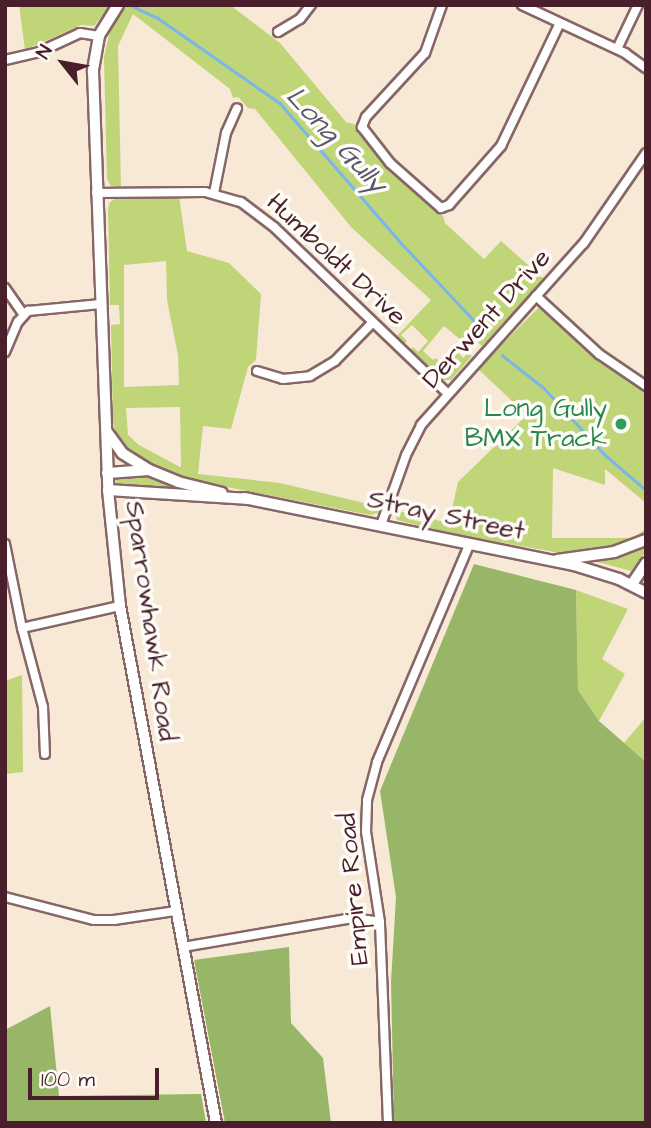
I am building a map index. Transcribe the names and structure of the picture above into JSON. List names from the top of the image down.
{
  "streets": {
    "main road": ["Stray Street", "Sparrowhawk Road"],
    "street": ["Humboldt Drive", "Derwent Drive", "Empire Road"]
  },
  "crossings": [
    ["Humboldt Drive", "Derwent Drive"],
    ["Humboldt Drive", "Sparrowhawk Road"],
    ["Derwent Drive", "Stray Street"],
    ["Stray Street", "Sparrowhawk Road"],
    ["Stray Street", "Empire Road"]
  ],
  "water": ["Long Gully"],
  "places": ["Long Gully BMX Track"],
  "scale_bar": "100 m",
  "north": "top left"
}
